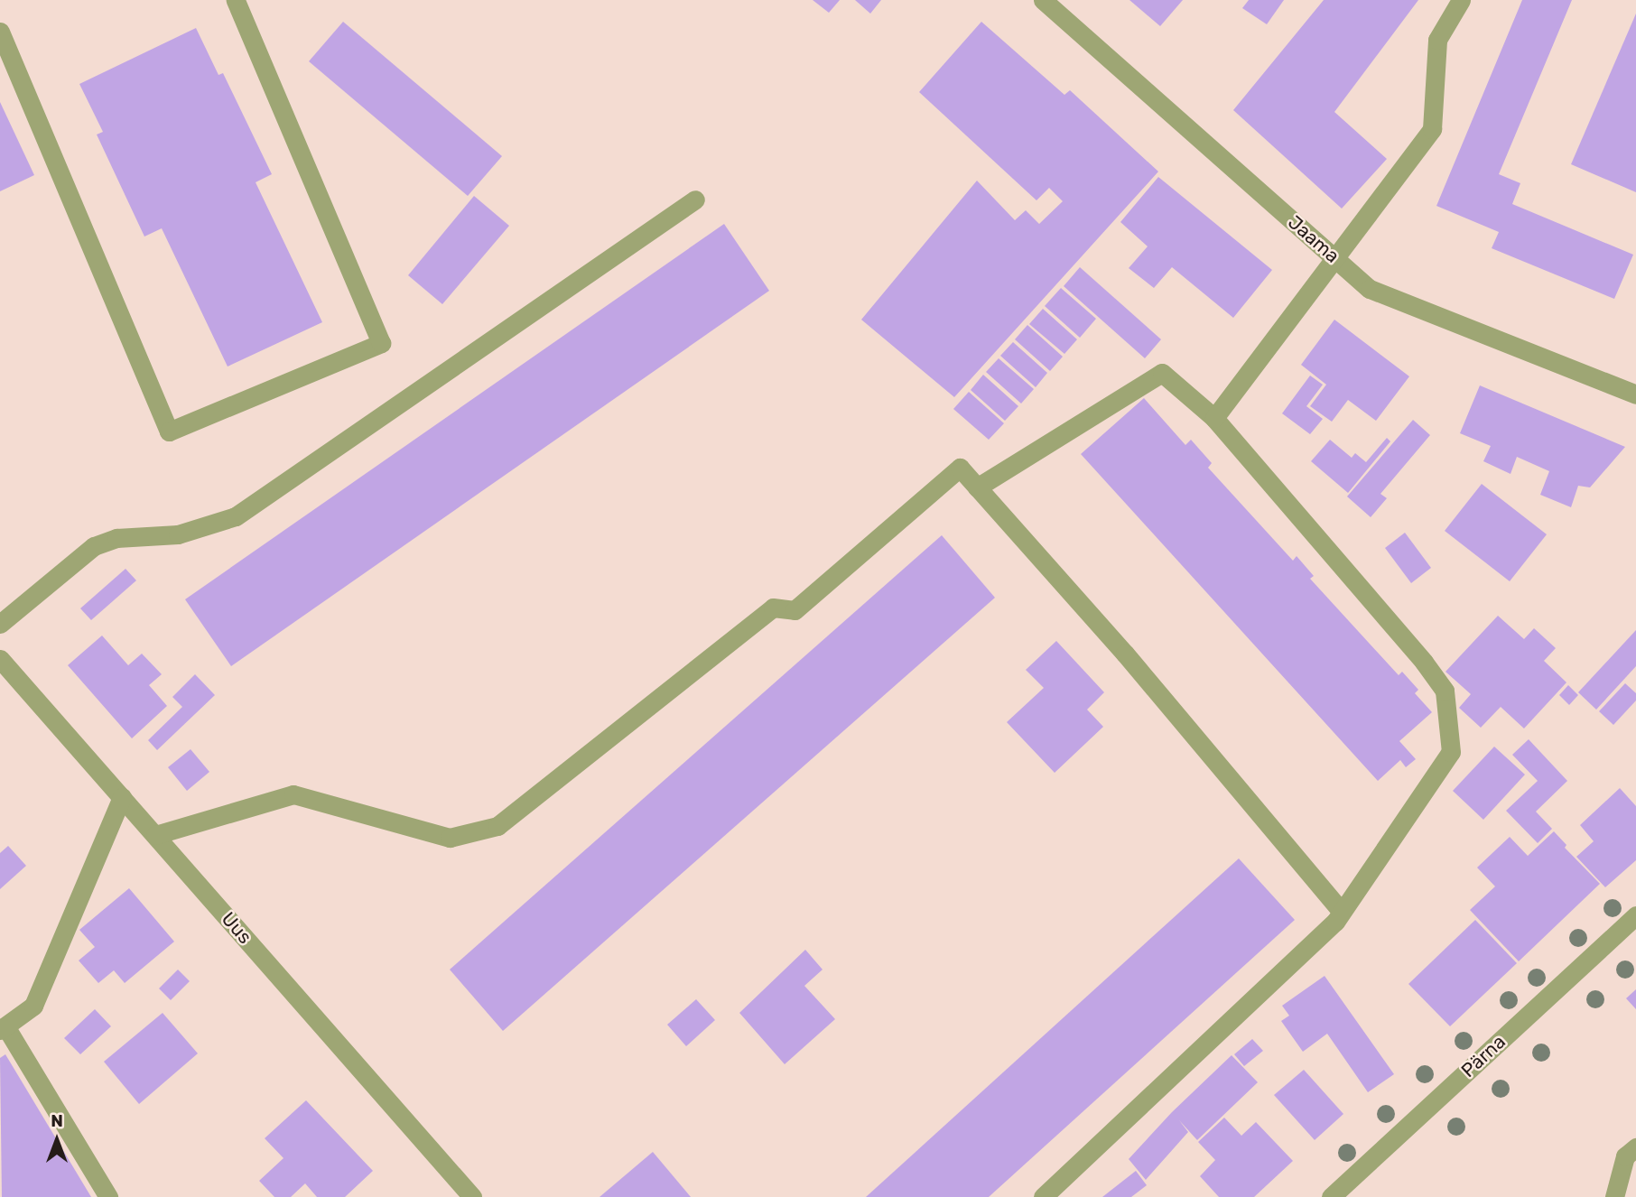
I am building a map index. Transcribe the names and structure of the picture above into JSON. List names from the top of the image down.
{
  "streets": {
    "street": ["Jaama", "Uus", "Pärna"]
  },
  "north": "top"
}
